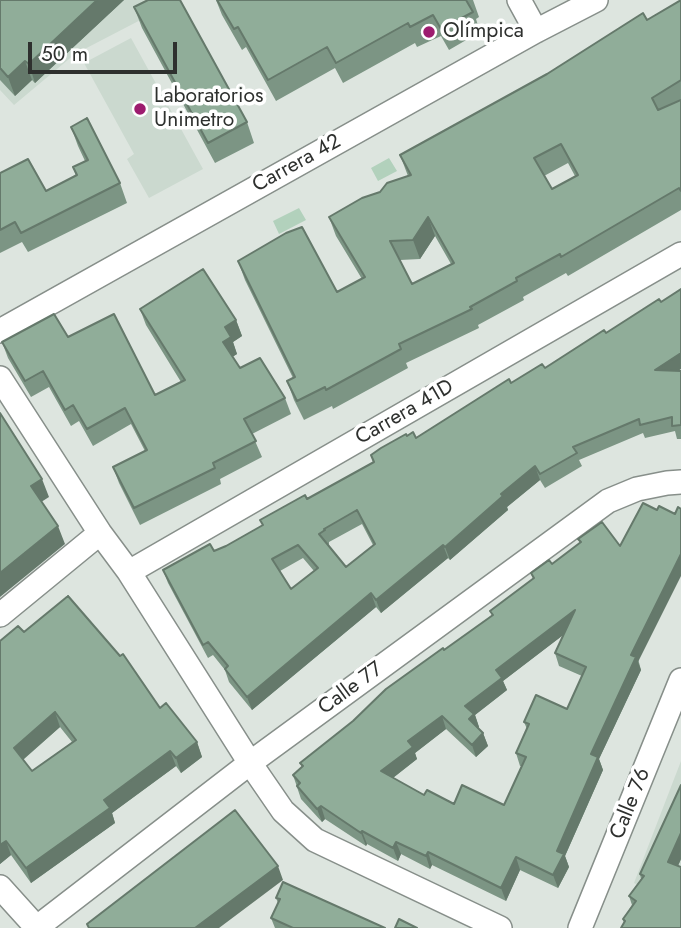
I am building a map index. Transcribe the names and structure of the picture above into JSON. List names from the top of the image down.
{
  "streets": {
    "street": [
      "Carrera 42",
      "Carrera 41D",
      "Calle 77",
      "Calle 76"
    ]
  },
  "places": ["Olímpica", "Laboratorios Unimetro"],
  "scale_bar": "50 m"
}
